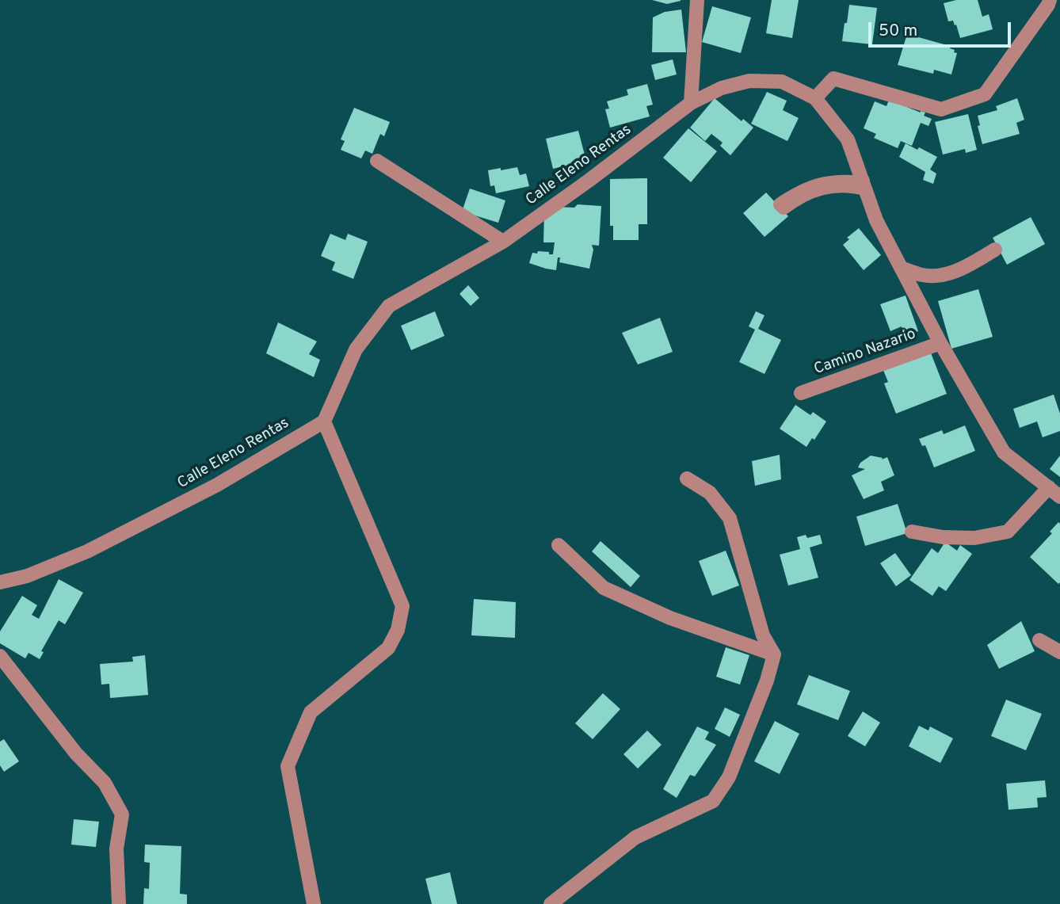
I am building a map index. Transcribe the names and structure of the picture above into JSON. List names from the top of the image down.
{
  "streets": {
    "street": ["Calle Eleno Rentas", "Camino Nazario"]
  },
  "crossings": [
    ["Calle Eleno Rentas", "Camino Nazario"]
  ],
  "scale_bar": "50 m"
}
